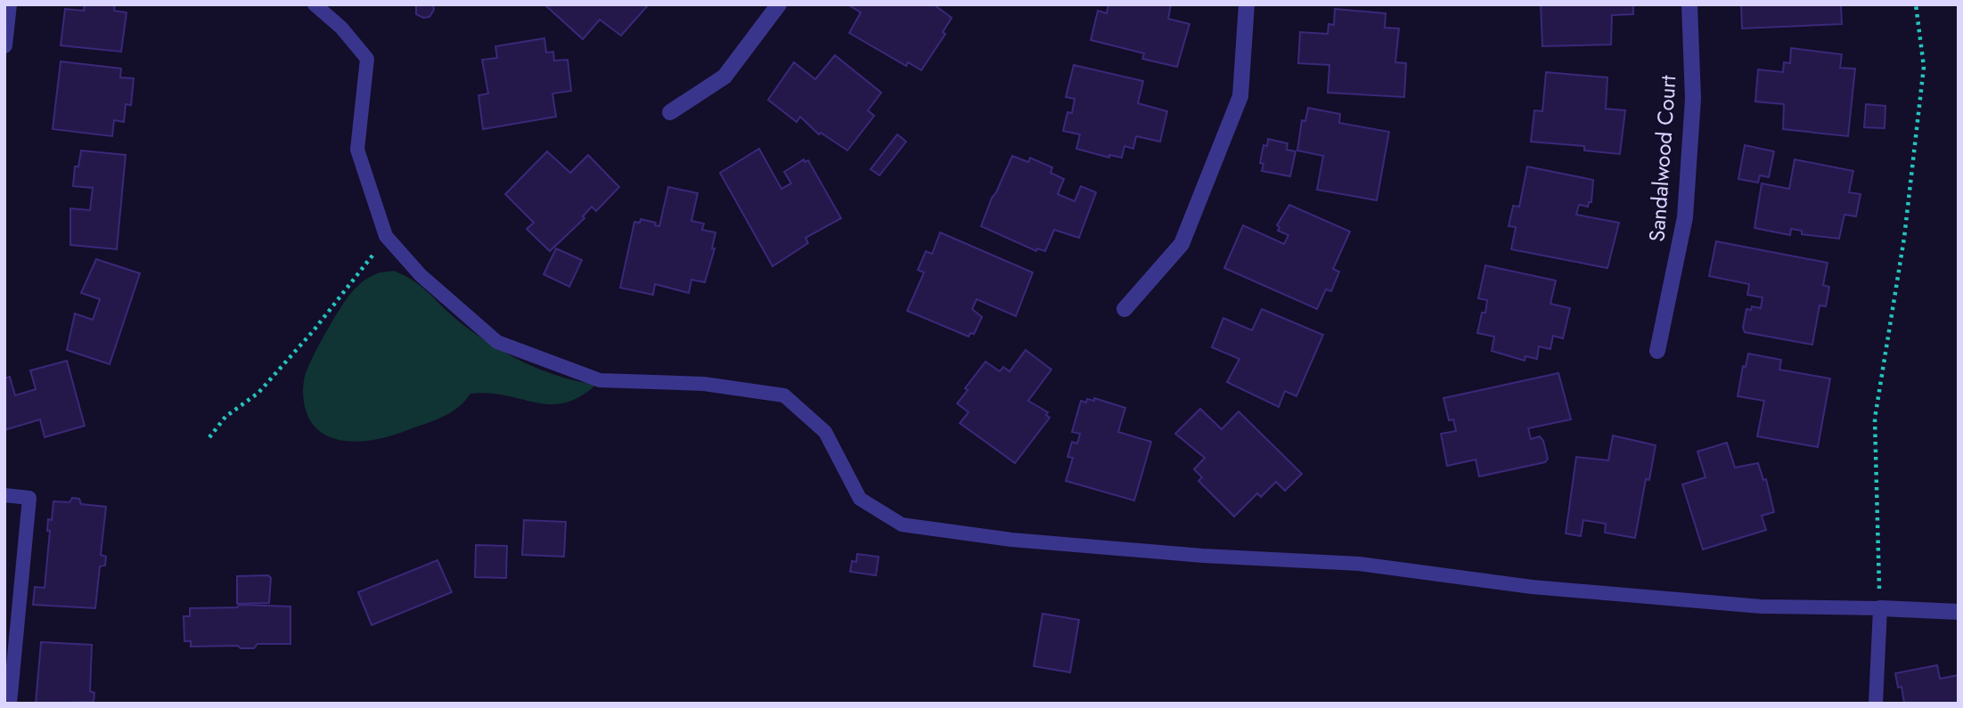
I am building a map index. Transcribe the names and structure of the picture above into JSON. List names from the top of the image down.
{
  "streets": {
    "street": ["Sandalwood Court"]
  }
}
